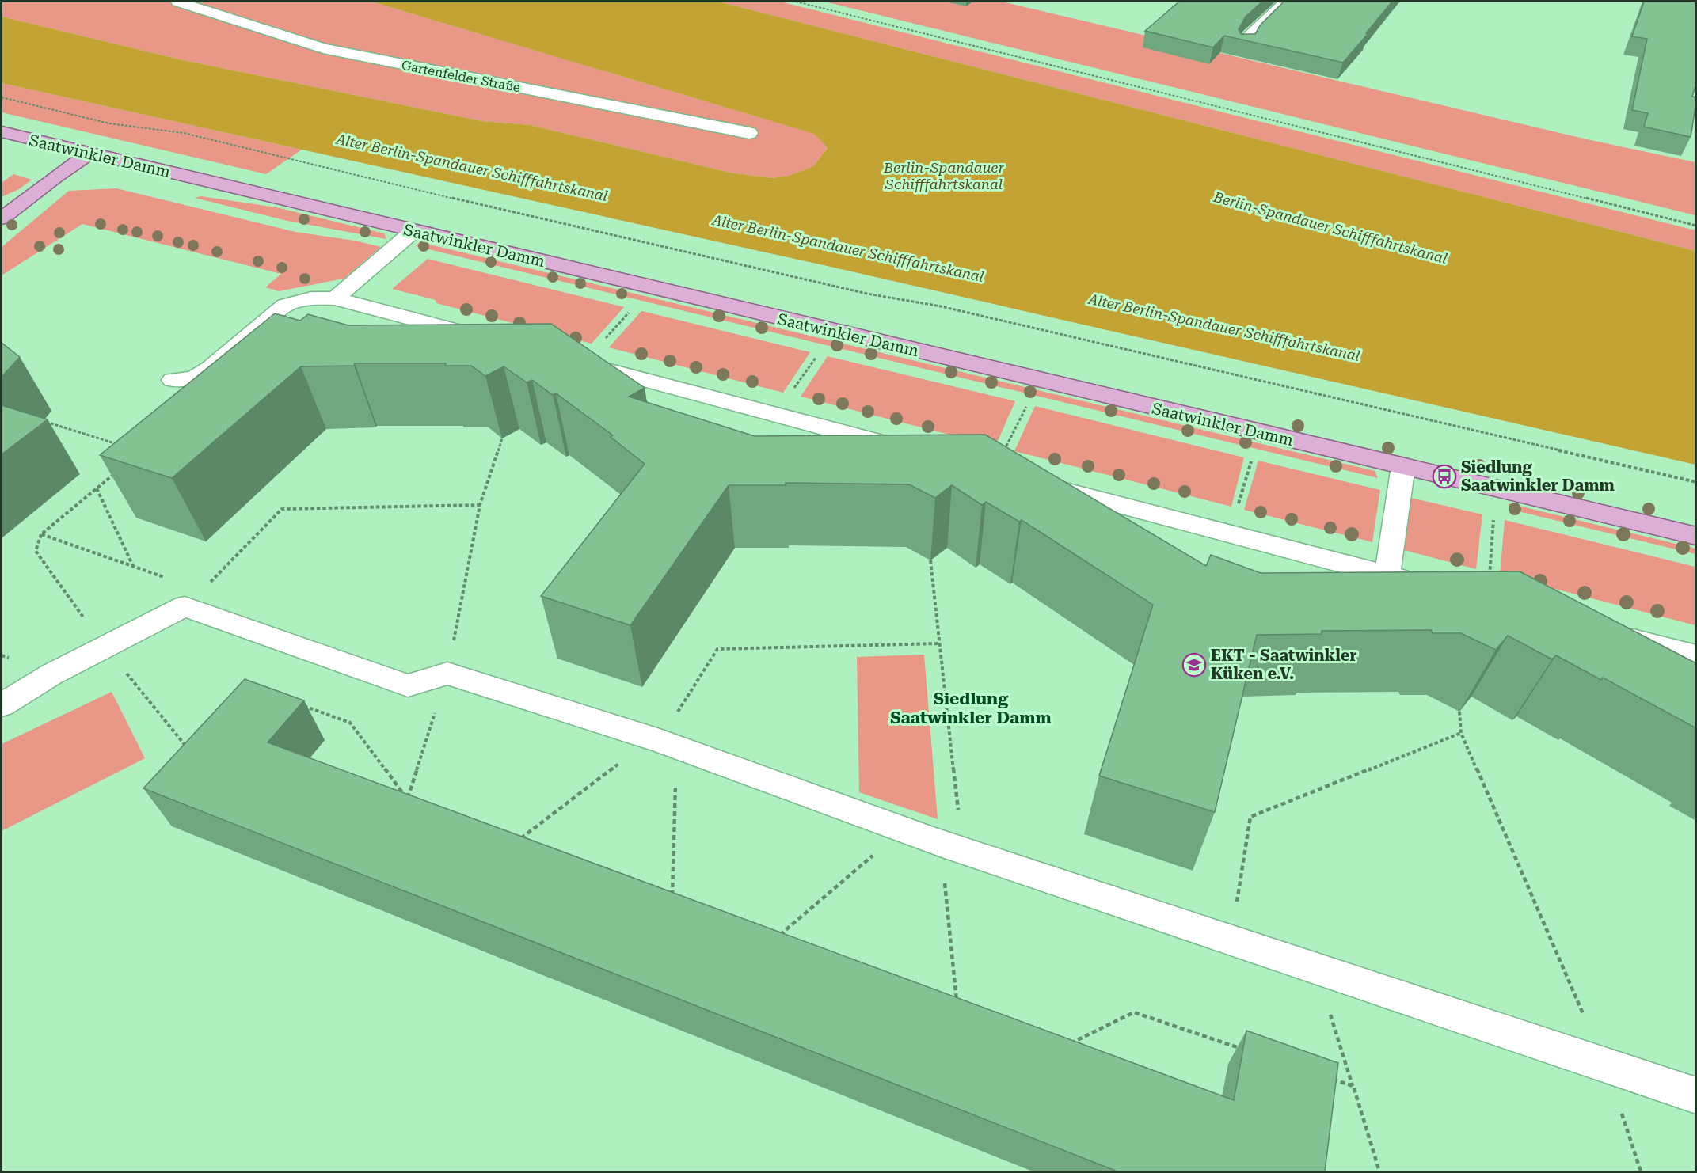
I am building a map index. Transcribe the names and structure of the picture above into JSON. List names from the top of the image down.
{
  "streets": {
    "main road": ["Saatwinkler Damm"],
    "street": ["Gartenfelder Straße"]
  },
  "districts": ["Siedlung Saatwinkler Damm"],
  "water": ["Alter Berlin-Spandauer Schifffahrtskanal", "Berlin-Spandauer Schifffahrtskanal"],
  "places": {
    "bus stop": ["Siedlung Saatwinkler Damm"],
    "school or university": ["EKT - Saatwinkler Küken e.V."]
  }
}
